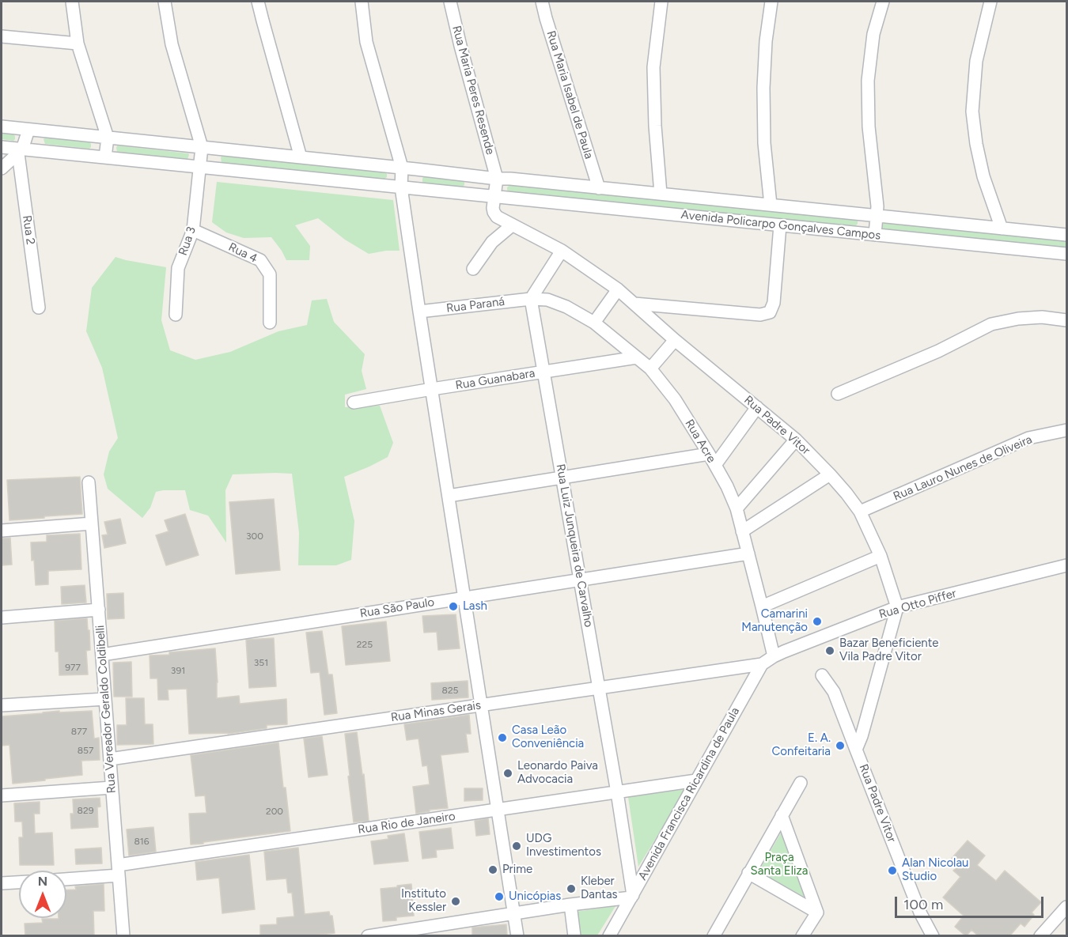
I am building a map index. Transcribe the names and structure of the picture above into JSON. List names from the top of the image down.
{
  "streets": {
    "street": [
      "Rua Maria Peres Resende",
      "Rua Maria Isabel de Paula",
      "Avenida Policarpo Gonçalves Campos",
      "Rua 2",
      "Rua 3",
      "Rua 4",
      "Rua Paraná",
      "Rua Guanabara",
      "Rua Padre Vitor",
      "Rua Acre",
      "Rua Lauro Nunes de Oliveira",
      "Rua Luiz Junqueira de Carvalho",
      "Rua Otto Piffer",
      "Rua São Paulo",
      "Rua Vereador Geraldo Coldibelli",
      "Rua Minas Gerais",
      "Avenida Francisca Ricardina de Paula",
      "Rua Rio de Janeiro"
    ]
  },
  "crossings": [
    ["Rua Maria Peres Resende", "Avenida Policarpo Gonçalves Campos"],
    ["Rua Maria Isabel de Paula", "Avenida Policarpo Gonçalves Campos"],
    ["Avenida Policarpo Gonçalves Campos", "Rua 2"],
    ["Avenida Policarpo Gonçalves Campos", "Rua 3"],
    ["Avenida Policarpo Gonçalves Campos", "Rua Padre Vitor"],
    ["Rua 3", "Rua 4"],
    ["Rua Paraná", "Rua Acre"],
    ["Rua Paraná", "Rua Luiz Junqueira de Carvalho"],
    ["Rua Guanabara", "Rua Acre"],
    ["Rua Guanabara", "Rua Luiz Junqueira de Carvalho"],
    ["Rua Padre Vitor", "Rua Lauro Nunes de Oliveira"],
    ["Rua Padre Vitor", "Rua Otto Piffer"],
    ["Rua Acre", "Rua Luiz Junqueira de Carvalho"],
    ["Rua Acre", "Rua Otto Piffer"],
    ["Rua Acre", "Rua São Paulo"],
    ["Rua Acre", "Avenida Francisca Ricardina de Paula"],
    ["Rua Luiz Junqueira de Carvalho", "Rua São Paulo"],
    ["Rua Luiz Junqueira de Carvalho", "Rua Minas Gerais"],
    ["Rua Luiz Junqueira de Carvalho", "Avenida Francisca Ricardina de Paula"],
    ["Rua Luiz Junqueira de Carvalho", "Rua Rio de Janeiro"],
    ["Rua Otto Piffer", "Avenida Francisca Ricardina de Paula"],
    ["Rua São Paulo", "Rua Vereador Geraldo Coldibelli"],
    ["Rua Vereador Geraldo Coldibelli", "Rua Minas Gerais"],
    ["Rua Vereador Geraldo Coldibelli", "Rua Rio de Janeiro"],
    ["Rua Minas Gerais", "Avenida Francisca Ricardina de Paula"],
    ["Avenida Francisca Ricardina de Paula", "Rua Rio de Janeiro"]
  ],
  "parks": ["Praça Santa Eliza"],
  "places": [
    "Lash",
    "Camarini Manutenção",
    "Bazar Beneficiente Vila Padre Vitor",
    "Casa Leão Conveniência",
    "E. A. Confeitaria",
    "Leonardo Paiva Advocacia",
    "UDG Investimentos",
    "Prime",
    "Alan Nicolau Studio",
    "Kleber Dantas",
    "Unicópias",
    "Instituto Kessler"
  ],
  "house_numbers": [
    "300",
    "225",
    "351",
    "977",
    "391",
    "825",
    "877",
    "857",
    "829",
    "200",
    "816"
  ],
  "scale_bar": "100 m",
  "north": "top"
}
